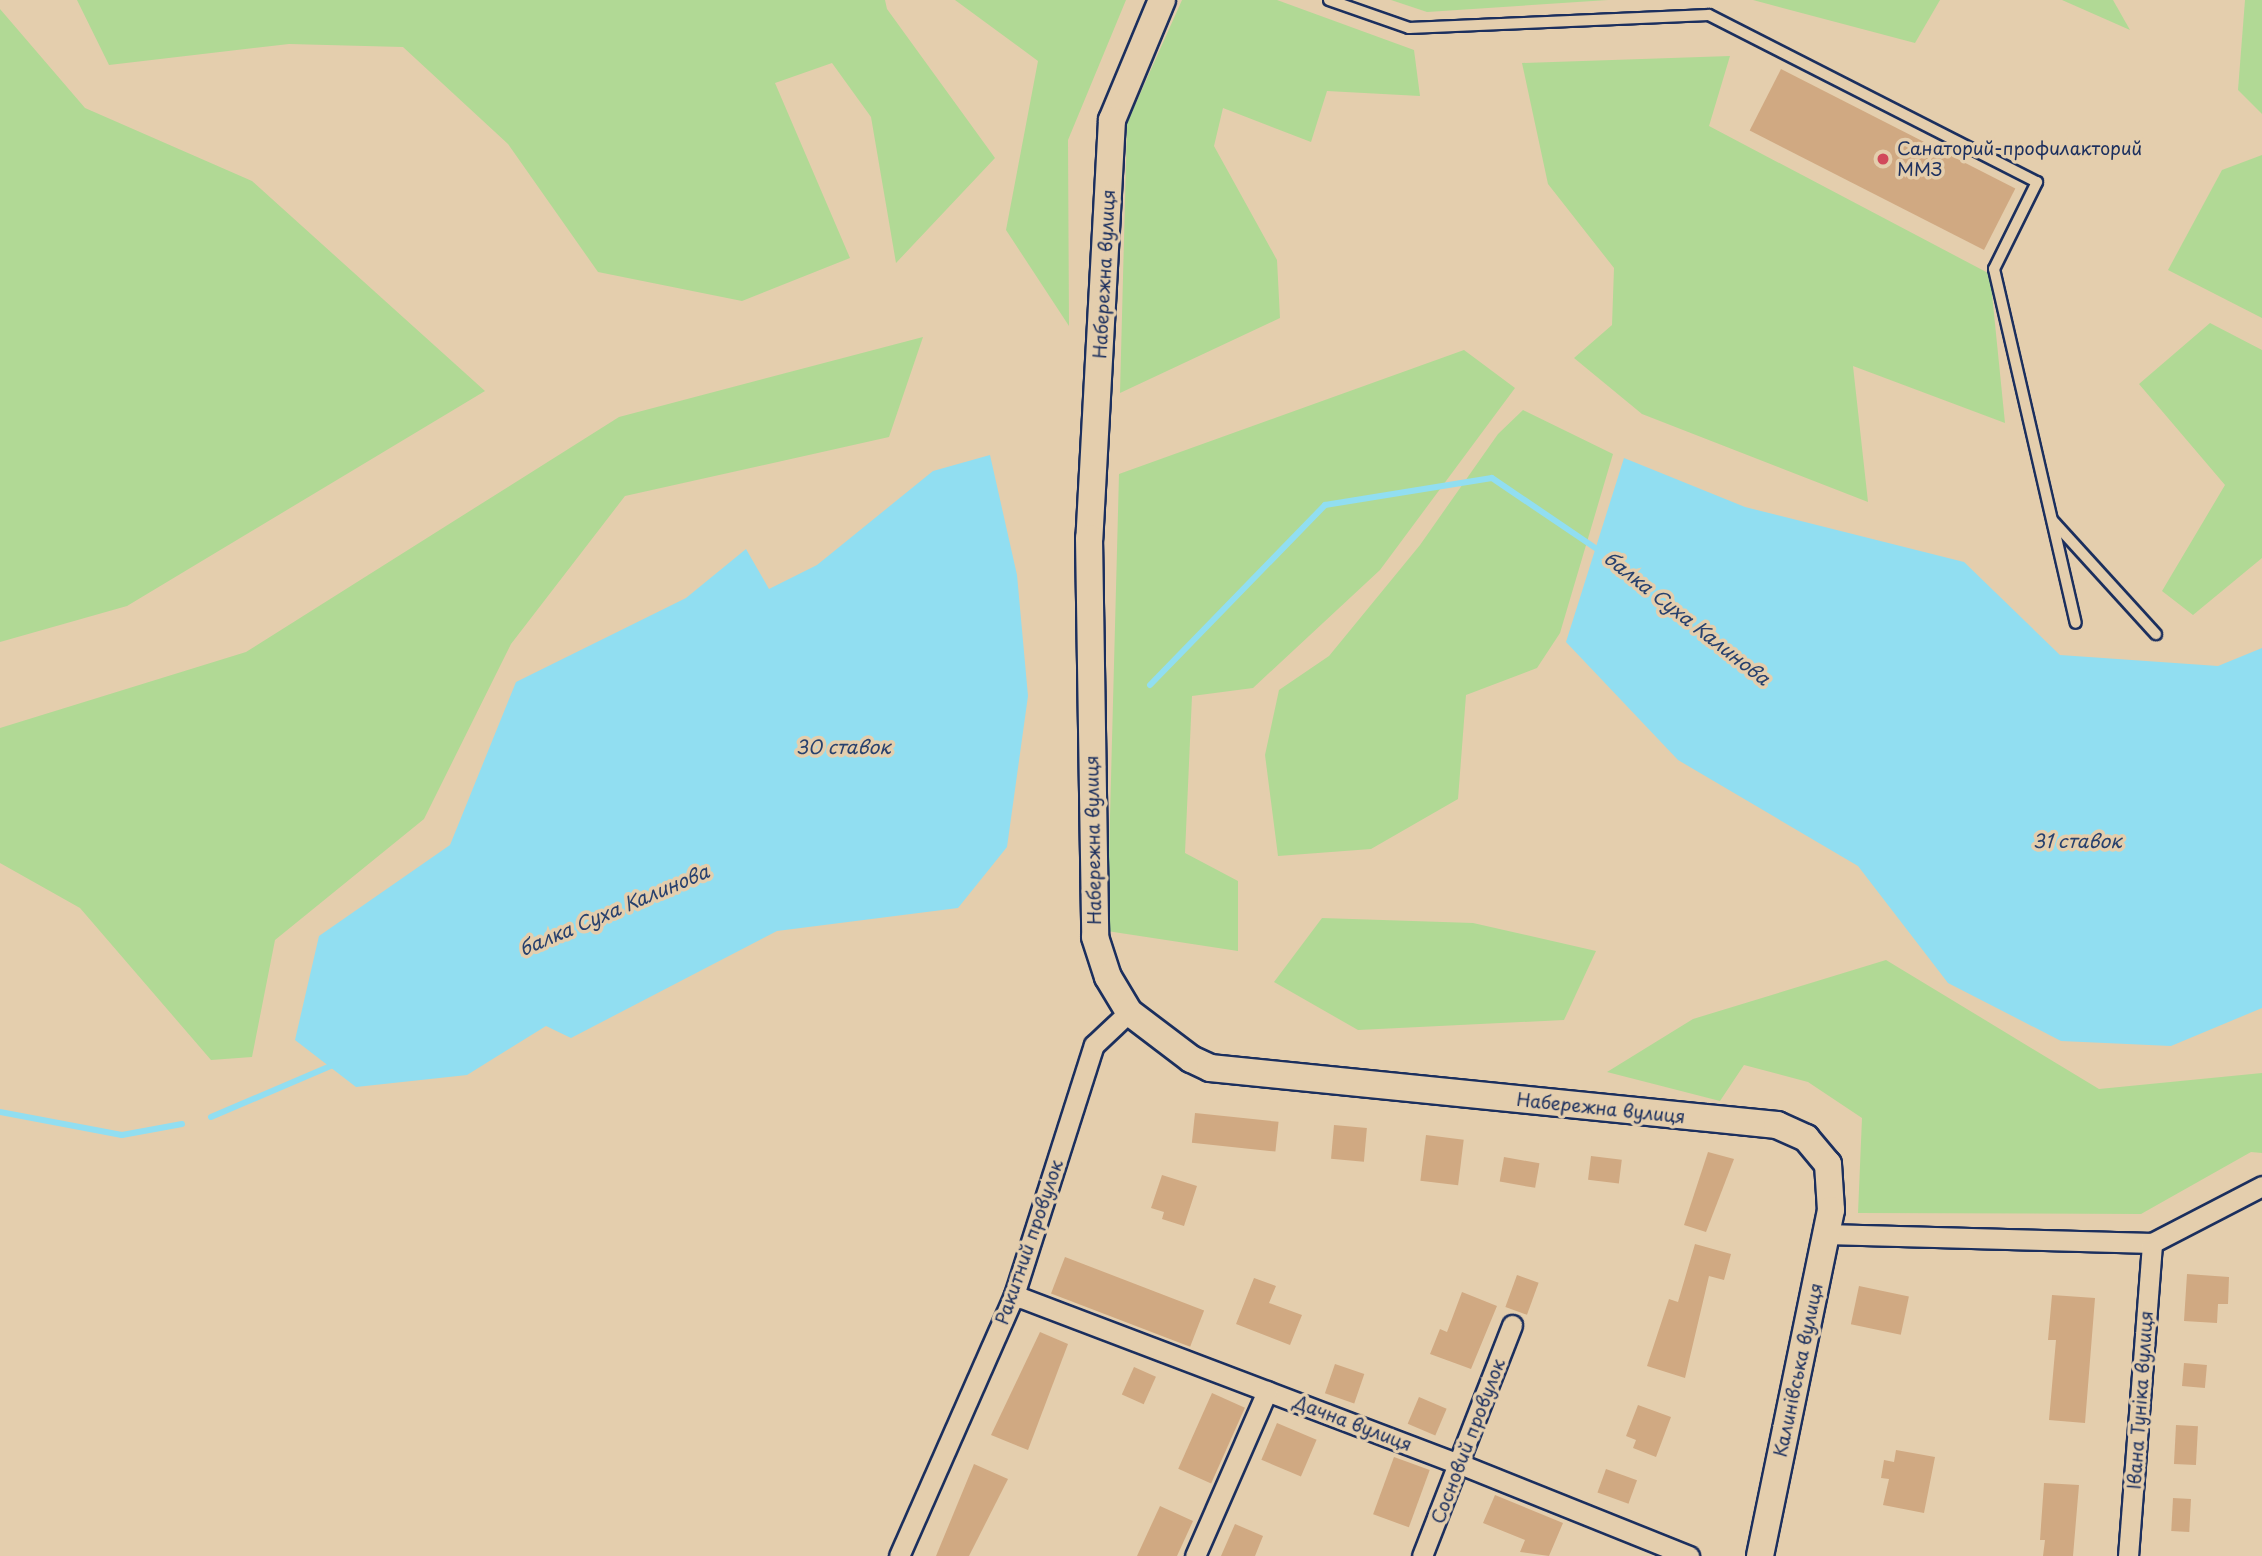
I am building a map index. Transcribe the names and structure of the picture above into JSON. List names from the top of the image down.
{
  "streets": {
    "street": [
      "Набережна вулиця",
      "Ракитний провулок",
      "Калинівська вулиця",
      "Івана Туніка вулиця",
      "Дачна вулиця",
      "Сосновий провулок"
    ]
  },
  "crossings": [
    ["Набережна вулиця", "Ракитний провулок"],
    ["Набережна вулиця", "Калинівська вулиця"],
    ["Ракитний провулок", "Дачна вулиця"],
    ["Дачна вулиця", "Сосновий провулок"]
  ],
  "water": ["балка Суха Калинова", "30 ставок", "31 ставок"],
  "places": ["Санаторий-профилакторий ММЗ"]
}
